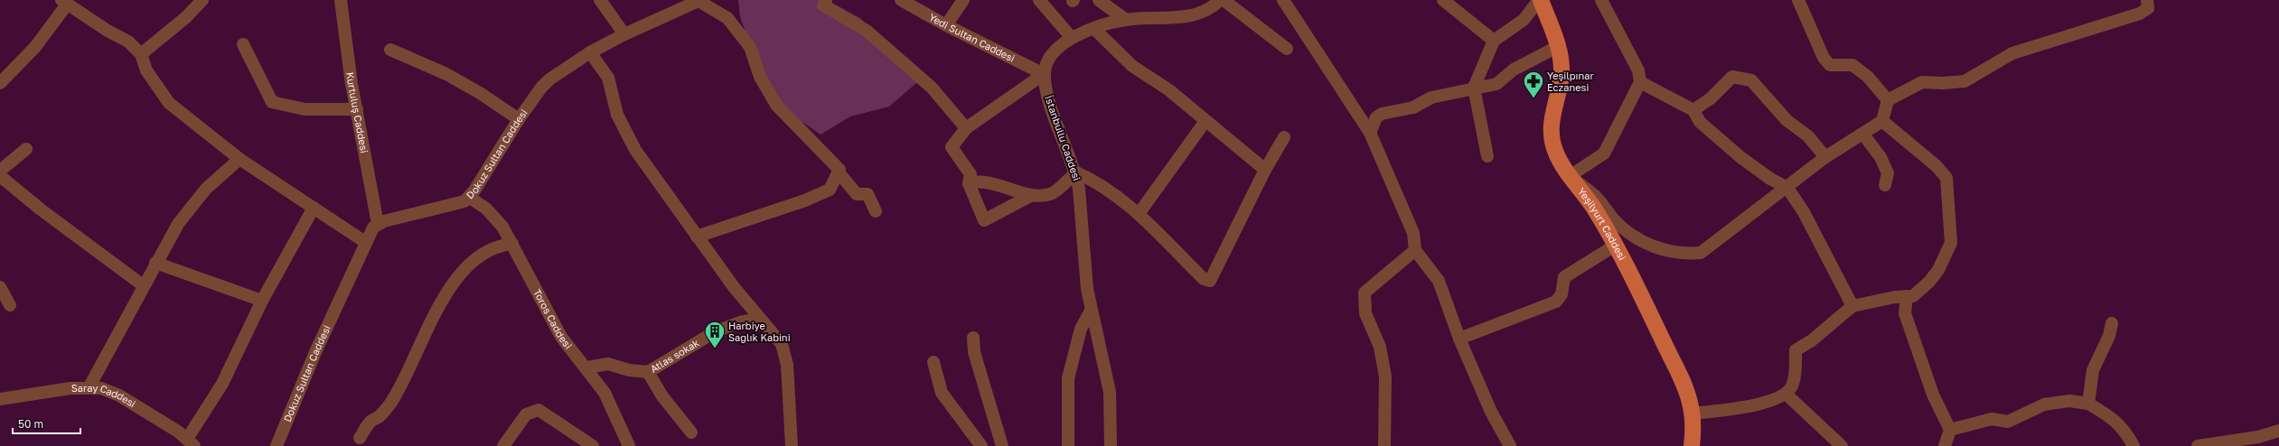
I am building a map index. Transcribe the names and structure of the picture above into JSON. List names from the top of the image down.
{
  "streets": {
    "main road": ["Yeşilyurt Caddesi"],
    "street": [
      "Yedi Sultan Caddesi",
      "Kurtuluş Caddesi",
      "İstanbullu Caddesi",
      "Dokuz Sultan Caddesi",
      "Toros Caddesi",
      "Atlas sokak",
      "Saray Caddesi"
    ]
  },
  "crossings": [
    ["Yedi Sultan Caddesi", "İstanbullu Caddesi"],
    ["Kurtuluş Caddesi", "Dokuz Sultan Caddesi"],
    ["Dokuz Sultan Caddesi", "Toros Caddesi"],
    ["Toros Caddesi", "Atlas sokak"]
  ],
  "places": {
    "pharmacy": ["Yeşilpınar Eczanesi"],
    "building": ["Harbiye Sağlık Kabini"]
  },
  "scale_bar": "50 m"
}
